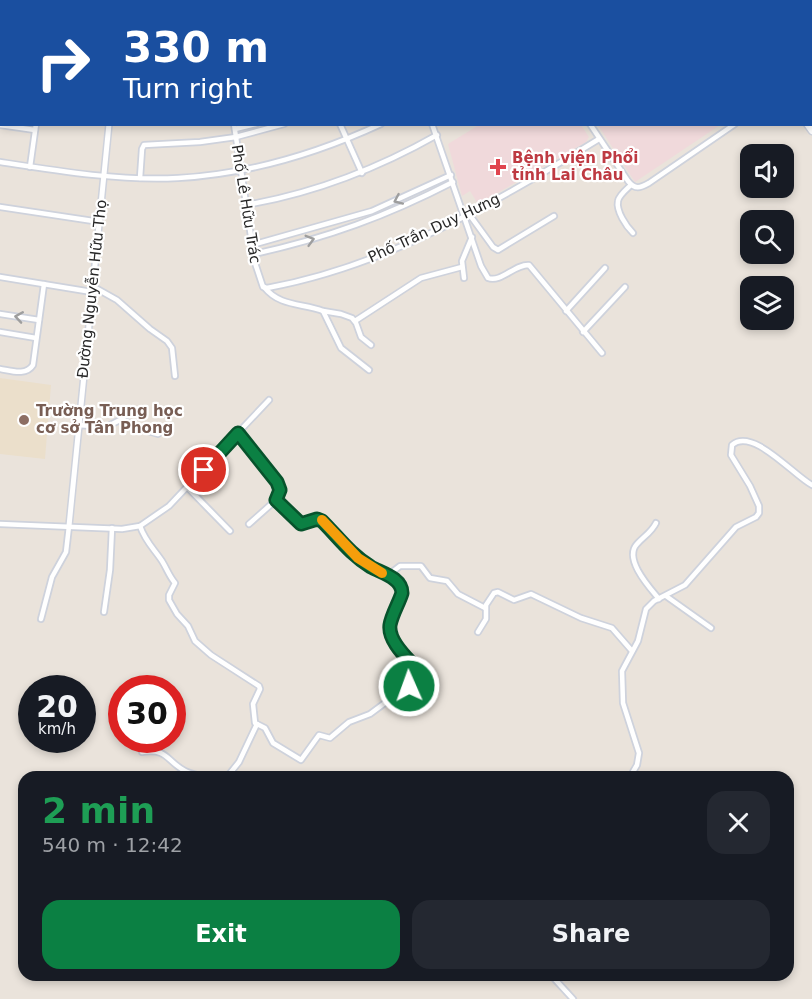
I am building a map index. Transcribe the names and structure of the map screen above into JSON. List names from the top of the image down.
{
  "streets": {
    "street": ["Phố Lê Hữu Trác", "Phố Trần Duy Hưng", "Đường Nguyễn Hữu Thọ"]
  },
  "crossings": [
    ["Phố Lê Hữu Trác", "Phố Trần Duy Hưng"]
  ],
  "places": {
    "health": ["Bệnh viện Phổi tỉnh Lai Châu"],
    "other": ["Trường Trung học cơ sở Tân Phong"]
  },
  "page": {
    "turn": ["330 m", "Turn right"],
    "speed": "20 km/h",
    "limit": "30",
    "heading": ["2 min", "540 m · 12:42"],
    "buttons": ["Exit", "Share"]
  }
}
